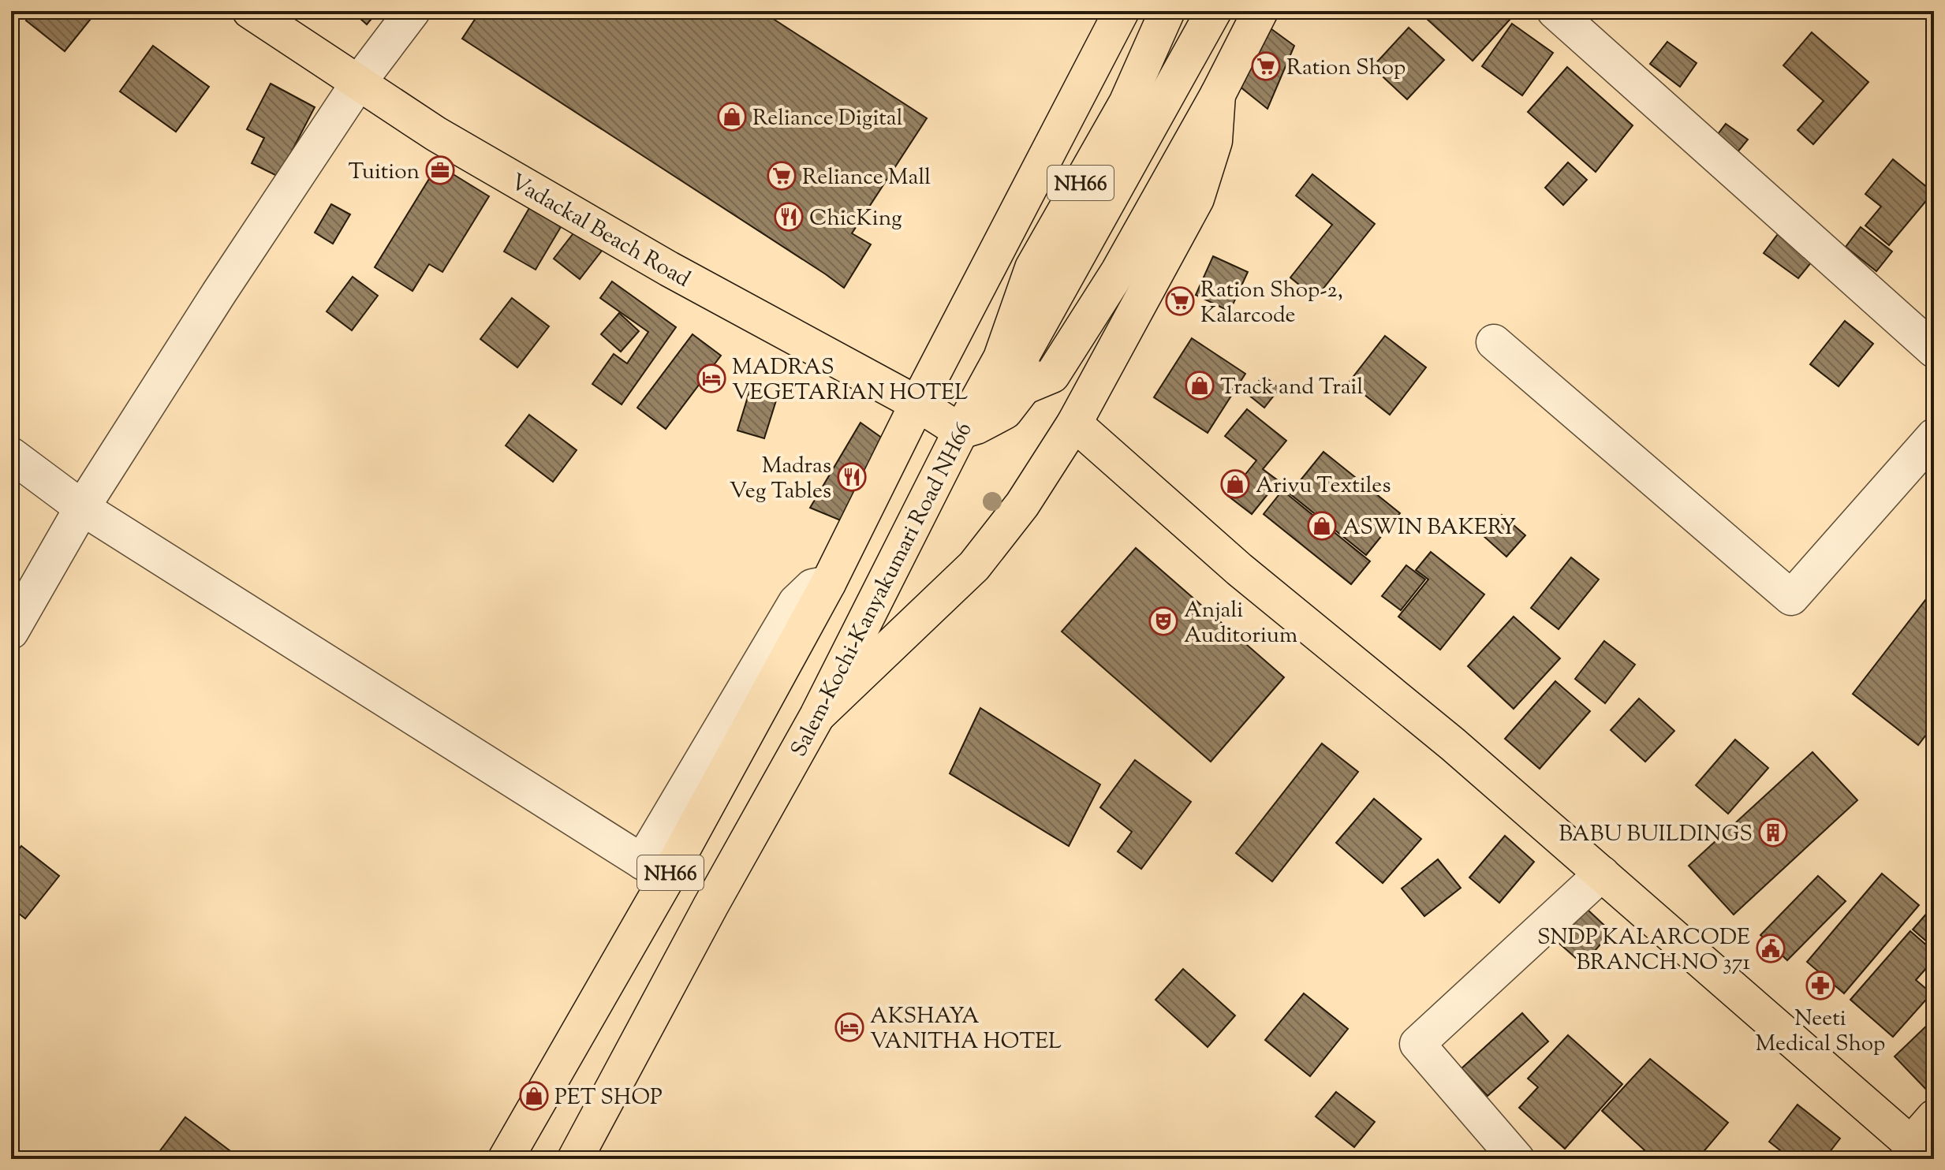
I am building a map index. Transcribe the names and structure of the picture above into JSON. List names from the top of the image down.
{
  "streets": {
    "main road": ["NH66", "Vadackal Beach Road", "Salem-Kochi-Kanyakumari Road NH66"]
  },
  "crossings": [
    ["NH66", "Vadackal Beach Road"],
    ["Vadackal Beach Road", "Salem-Kochi-Kanyakumari Road NH66"]
  ],
  "places": {
    "supermarket": ["Ration Shop", "Reliance Mall", "Ration Shop-2, Kalarcode"],
    "shop": [
      "Reliance Digital",
      "Track and Trail",
      "Arivu Textiles",
      "ASWIN BAKERY",
      "PET SHOP"
    ],
    "office": ["Tuition"],
    "restaurant": ["ChicKing", "Madras Veg Tables"],
    "hotel": ["MADRAS VEGETARIAN HOTEL", "AKSHAYA VANITHA HOTEL"],
    "theatre": ["Anjali Auditorium"],
    "building": ["BABU BUILDINGS"],
    "public building": ["SNDP KALARCODE BRANCH NO 371"],
    "pharmacy": ["Neeti Medical Shop"]
  }
}
